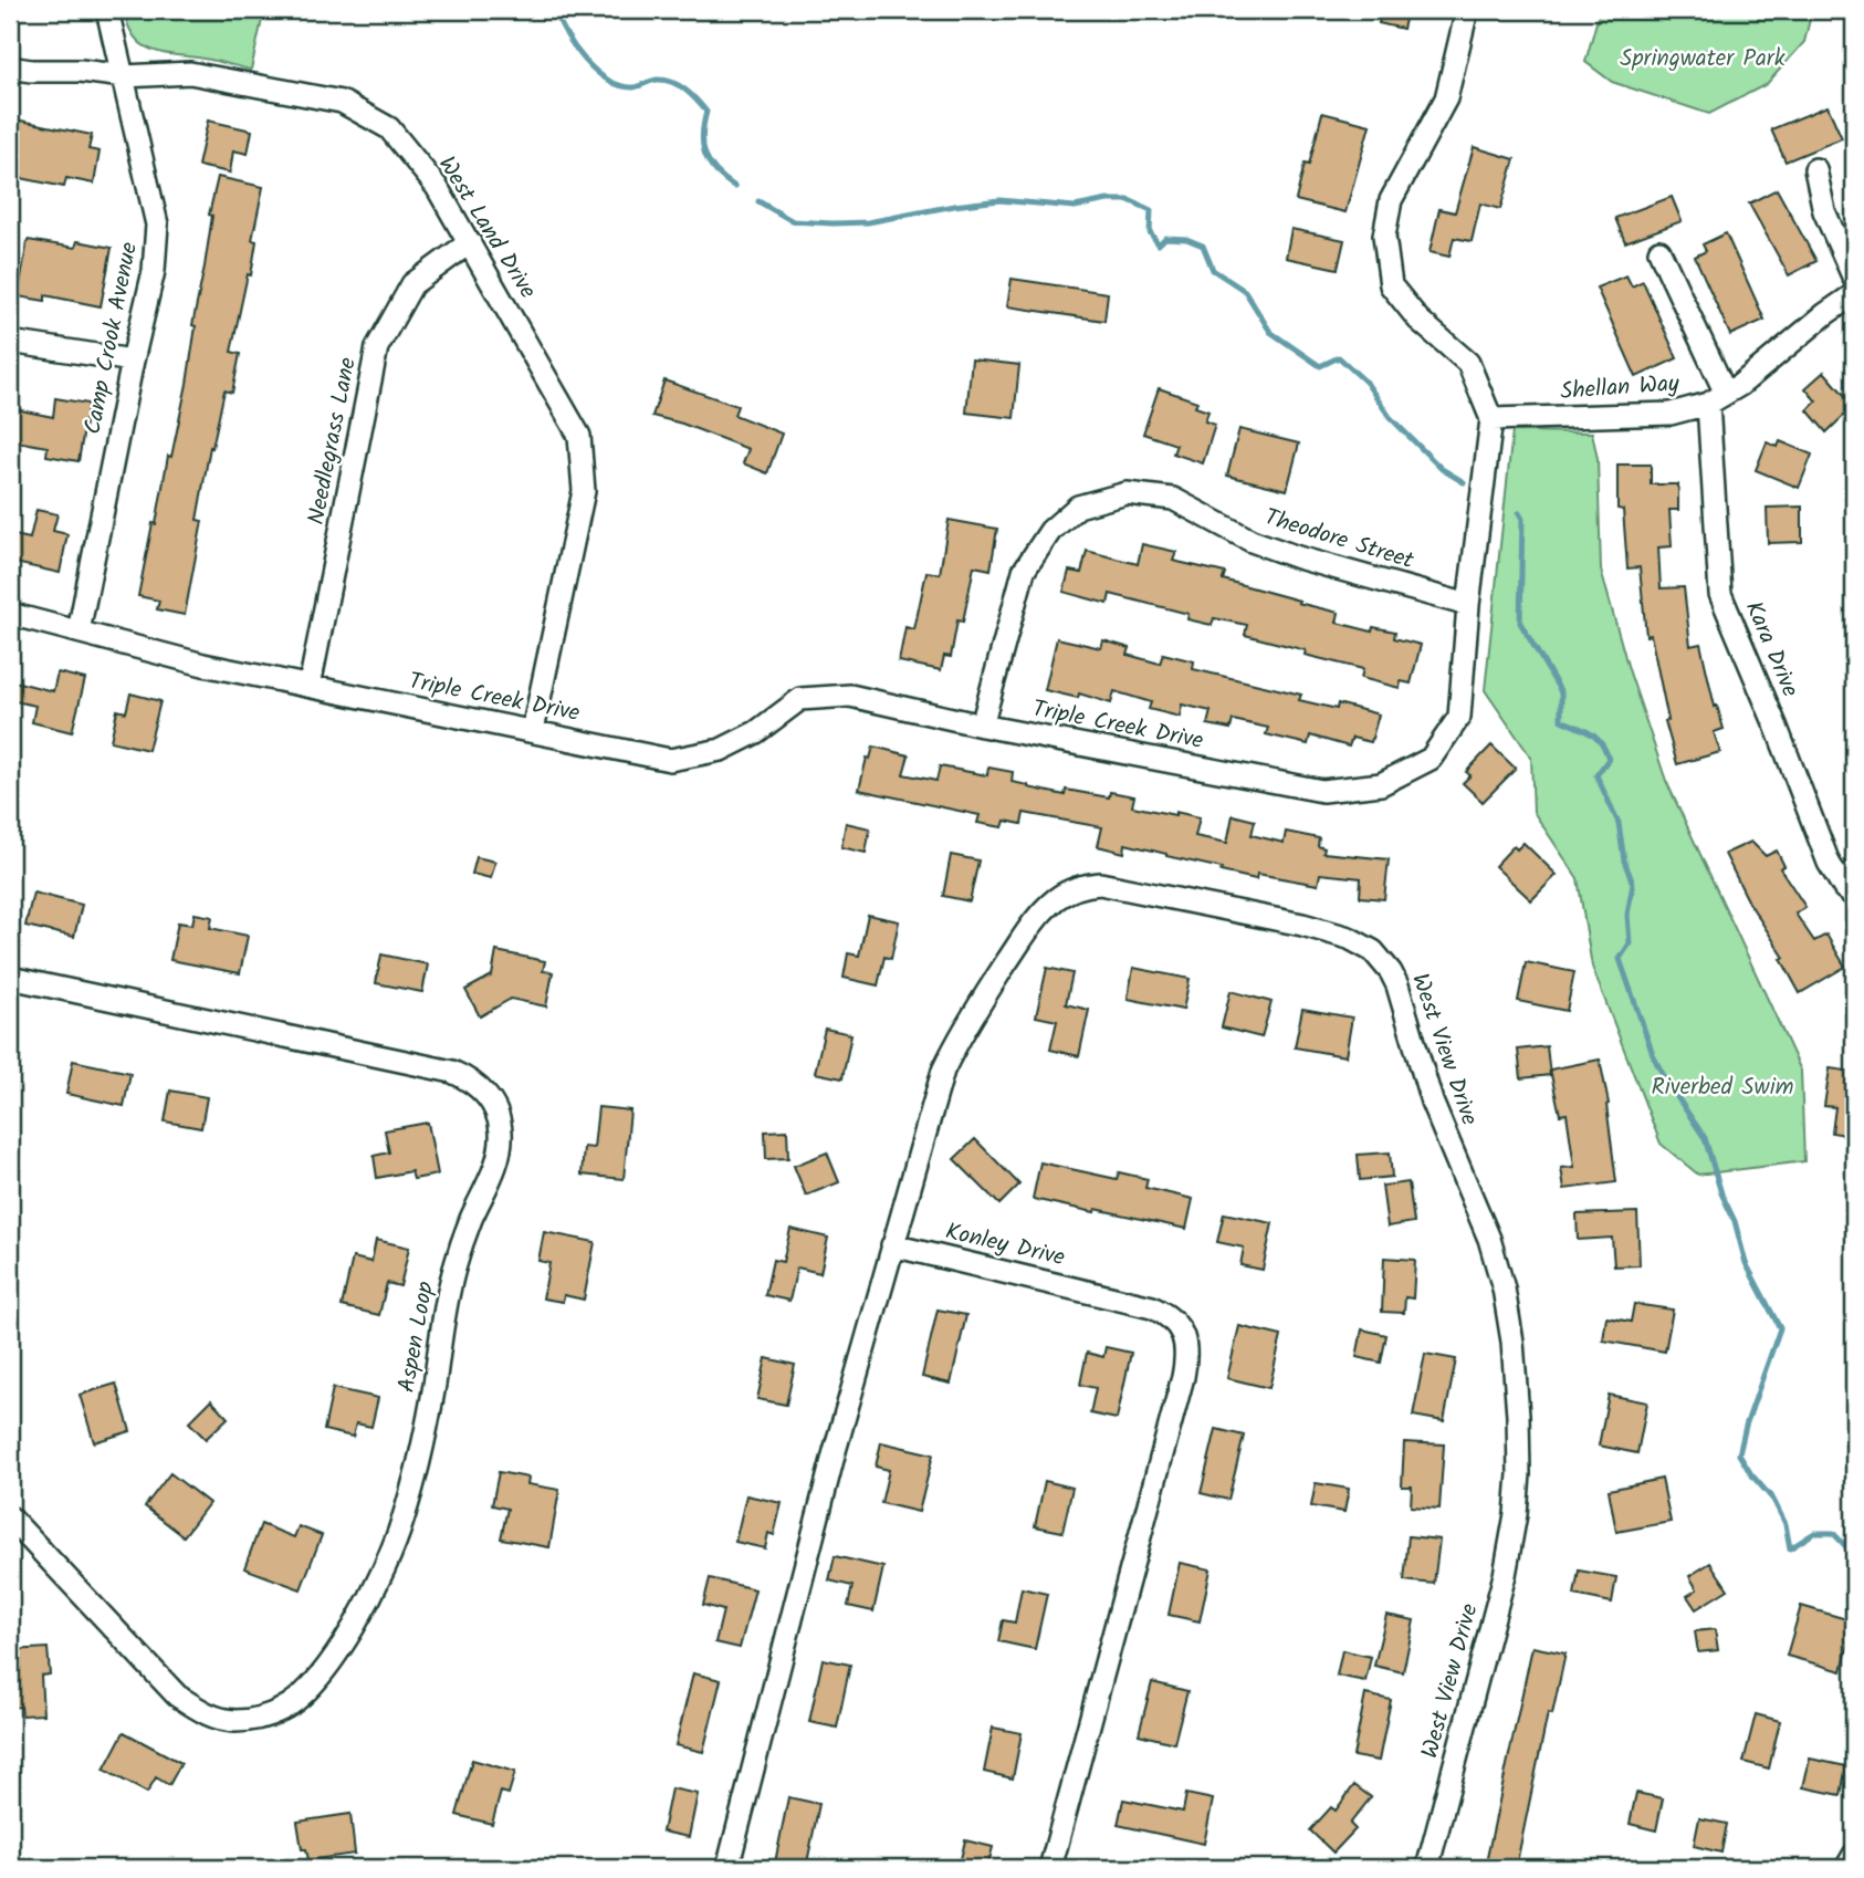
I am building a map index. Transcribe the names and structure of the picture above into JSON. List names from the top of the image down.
{
  "streets": {
    "street": [
      "West Land Drive",
      "Camp Crook Avenue",
      "Shellan Way",
      "Needlegrass Lane",
      "Theodore Street",
      "Kara Drive",
      "Triple Creek Drive",
      "West View Drive",
      "Konley Drive",
      "Aspen Loop"
    ]
  },
  "crossings": [
    ["West Land Drive", "Camp Crook Avenue"],
    ["West Land Drive", "Needlegrass Lane"],
    ["West Land Drive", "Triple Creek Drive"],
    ["Camp Crook Avenue", "Triple Creek Drive"],
    ["Shellan Way", "Kara Drive"],
    ["Shellan Way", "Triple Creek Drive"],
    ["Needlegrass Lane", "Triple Creek Drive"],
    ["Theodore Street", "Triple Creek Drive"],
    ["West View Drive", "Konley Drive"]
  ],
  "parks": ["Springwater Park", "Riverbed Swim"]
}
